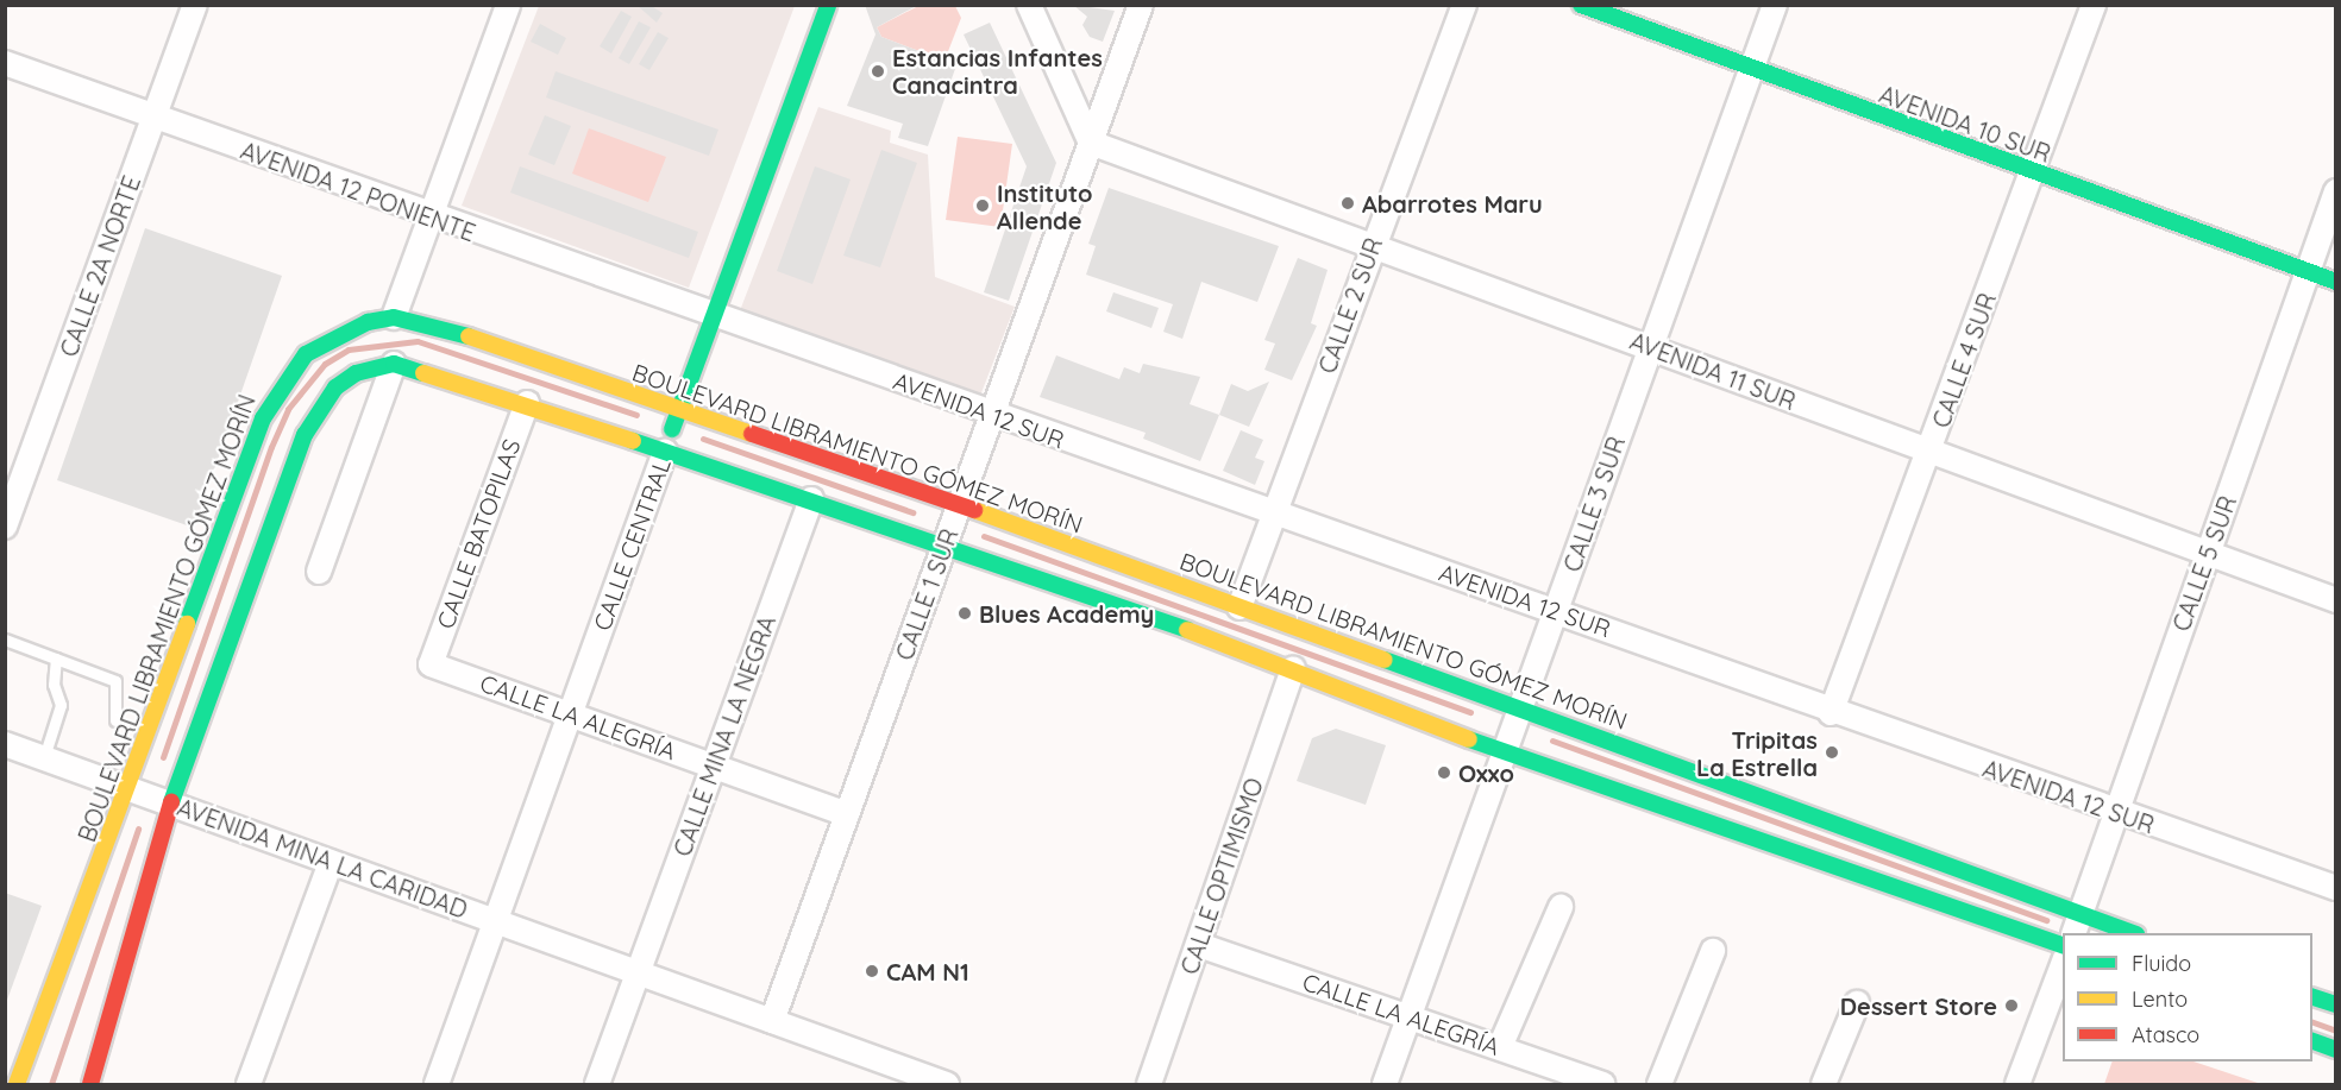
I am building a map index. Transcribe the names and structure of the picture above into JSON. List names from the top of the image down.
{
  "streets": {
    "main road": ["AVENIDA 10 SUR", "BOULEVARD LIBRAMIENTO GÓMEZ MORÍN", "CALLE CENTRAL"],
    "street": [
      "AVENIDA 12 PONIENTE",
      "CALLE 2A NORTE",
      "CALLE 2 SUR",
      "CALLE 4 SUR",
      "AVENIDA 11 SUR",
      "AVENIDA 12 SUR",
      "CALLE 3 SUR",
      "CALLE BATOPILAS",
      "CALLE 5 SUR",
      "CALLE 1 SUR",
      "CALLE LA ALEGRÍA",
      "CALLE MINA LA NEGRA",
      "AVENIDA MINA LA CARIDAD",
      "CALLE OPTIMISMO"
    ]
  },
  "crossings": [
    ["AVENIDA 10 SUR", "CALLE 4 SUR"],
    ["AVENIDA 10 SUR", "CALLE 3 SUR"],
    ["AVENIDA 10 SUR", "CALLE 5 SUR"],
    ["AVENIDA 12 PONIENTE", "CALLE 2A NORTE"],
    ["AVENIDA 12 PONIENTE", "AVENIDA 12 SUR"],
    ["AVENIDA 12 PONIENTE", "CALLE CENTRAL"],
    ["CALLE 2 SUR", "AVENIDA 11 SUR"],
    ["CALLE 2 SUR", "AVENIDA 12 SUR"],
    ["CALLE 2 SUR", "BOULEVARD LIBRAMIENTO GÓMEZ MORÍN"],
    ["CALLE 4 SUR", "AVENIDA 11 SUR"],
    ["CALLE 4 SUR", "AVENIDA 12 SUR"],
    ["AVENIDA 11 SUR", "CALLE 3 SUR"],
    ["AVENIDA 11 SUR", "CALLE 5 SUR"],
    ["AVENIDA 11 SUR", "CALLE 1 SUR"],
    ["AVENIDA 12 SUR", "CALLE 3 SUR"],
    ["AVENIDA 12 SUR", "CALLE CENTRAL"],
    ["AVENIDA 12 SUR", "CALLE 5 SUR"],
    ["AVENIDA 12 SUR", "CALLE 1 SUR"],
    ["BOULEVARD LIBRAMIENTO GÓMEZ MORÍN", "CALLE 3 SUR"],
    ["BOULEVARD LIBRAMIENTO GÓMEZ MORÍN", "CALLE CENTRAL"],
    ["BOULEVARD LIBRAMIENTO GÓMEZ MORÍN", "CALLE 5 SUR"],
    ["BOULEVARD LIBRAMIENTO GÓMEZ MORÍN", "CALLE 1 SUR"],
    ["BOULEVARD LIBRAMIENTO GÓMEZ MORÍN", "AVENIDA MINA LA CARIDAD"],
    ["CALLE 3 SUR", "CALLE LA ALEGRÍA"],
    ["CALLE BATOPILAS", "CALLE LA ALEGRÍA"],
    ["CALLE CENTRAL", "CALLE LA ALEGRÍA"],
    ["CALLE CENTRAL", "AVENIDA MINA LA CARIDAD"],
    ["CALLE 1 SUR", "CALLE LA ALEGRÍA"],
    ["CALLE 1 SUR", "AVENIDA MINA LA CARIDAD"],
    ["CALLE LA ALEGRÍA", "CALLE MINA LA NEGRA"],
    ["CALLE LA ALEGRÍA", "CALLE OPTIMISMO"],
    ["CALLE MINA LA NEGRA", "AVENIDA MINA LA CARIDAD"]
  ],
  "places": [
    "Estancias Infantes Canacintra",
    "Abarrotes Maru",
    "Instituto Allende",
    "Blues Academy",
    "Tripitas La Estrella",
    "Oxxo",
    "CAM N1",
    "Dessert Store"
  ],
  "legend": ["Fluido", "Lento", "Atasco"]
}
